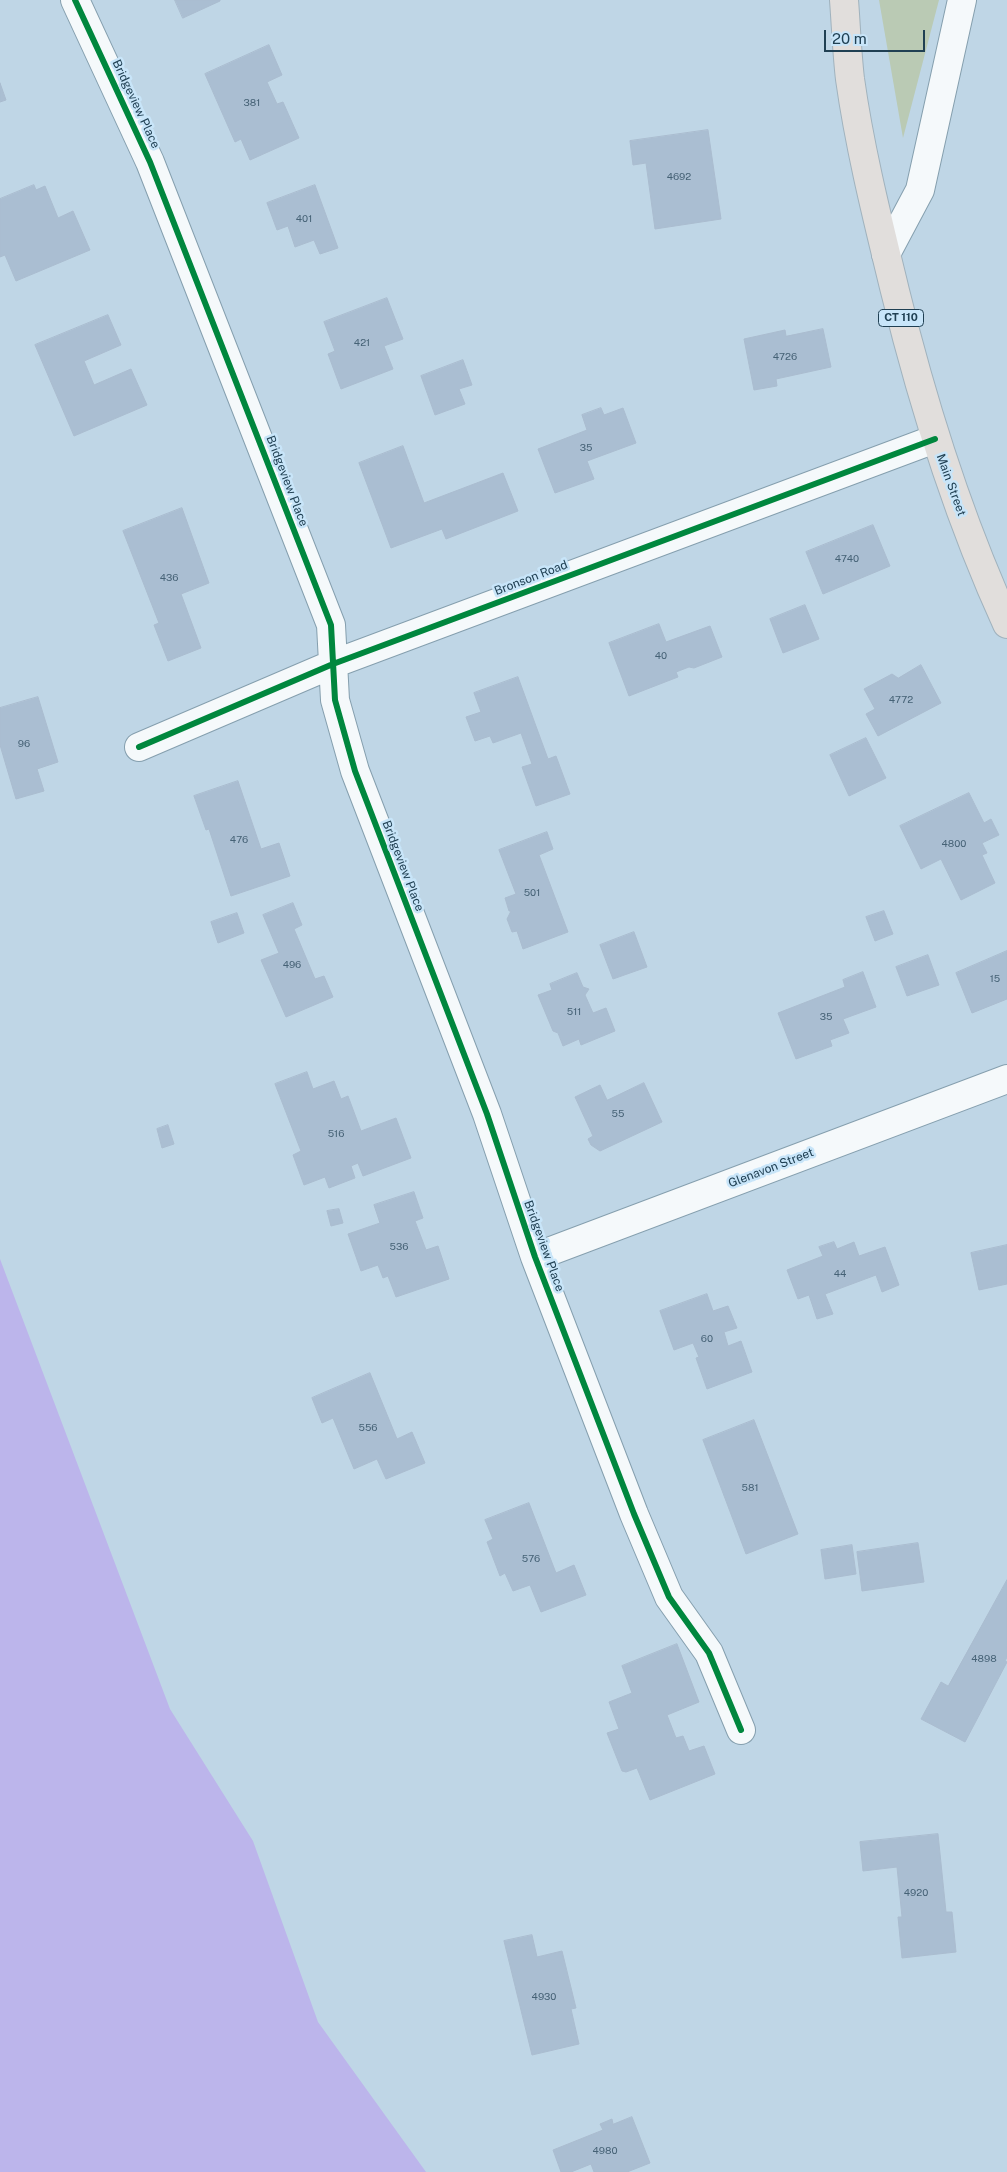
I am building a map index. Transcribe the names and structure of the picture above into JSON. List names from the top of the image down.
{
  "streets": {
    "main road": ["CT 110", "Main Street"],
    "street": ["Bridgeview Place", "Bronson Road", "Glenavon Street"]
  },
  "crossings": [
    ["Bridgeview Place", "Bronson Road"],
    ["Bridgeview Place", "Glenavon Street"],
    ["Main Street", "Bronson Road"]
  ],
  "house_numbers": [
    "381",
    "4692",
    "401",
    "421",
    "4726",
    "35",
    "4740",
    "436",
    "40",
    "4772",
    "96",
    "476",
    "4800",
    "501",
    "496",
    "15",
    "511",
    "35",
    "55",
    "516",
    "536",
    "44",
    "60",
    "556",
    "581",
    "576",
    "4898",
    "4920",
    "4930",
    "4980"
  ],
  "scale_bar": "20 m"
}
